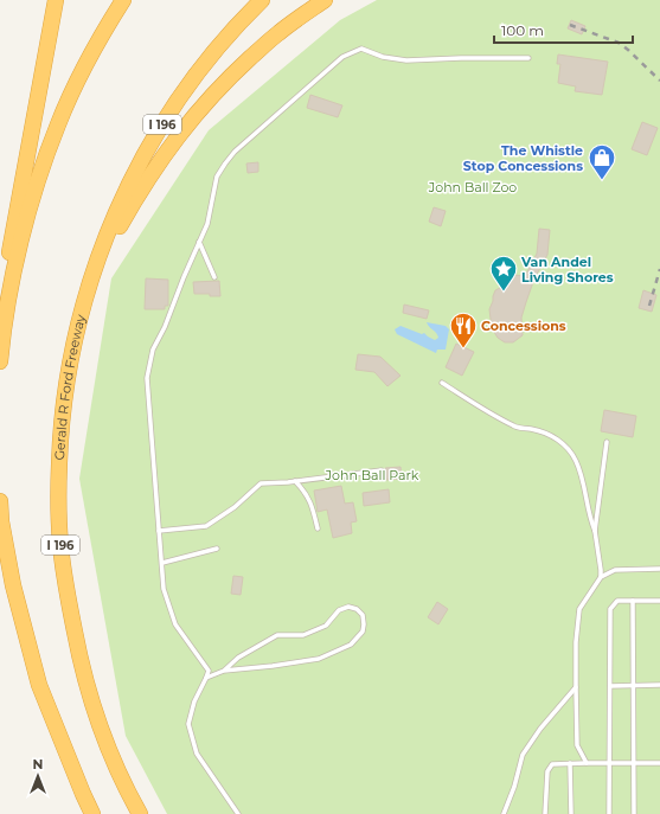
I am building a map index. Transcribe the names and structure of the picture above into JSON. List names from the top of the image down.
{
  "streets": {
    "highway": ["I 196", "Gerald R Ford Freeway"]
  },
  "parks": ["John Ball Zoo", "John Ball Park"],
  "places": {
    "shop": ["The Whistle Stop Concessions"],
    "place": ["Van Andel Living Shores"],
    "restaurant": ["Concessions"]
  },
  "scale_bar": "100 m",
  "north": "top"
}
